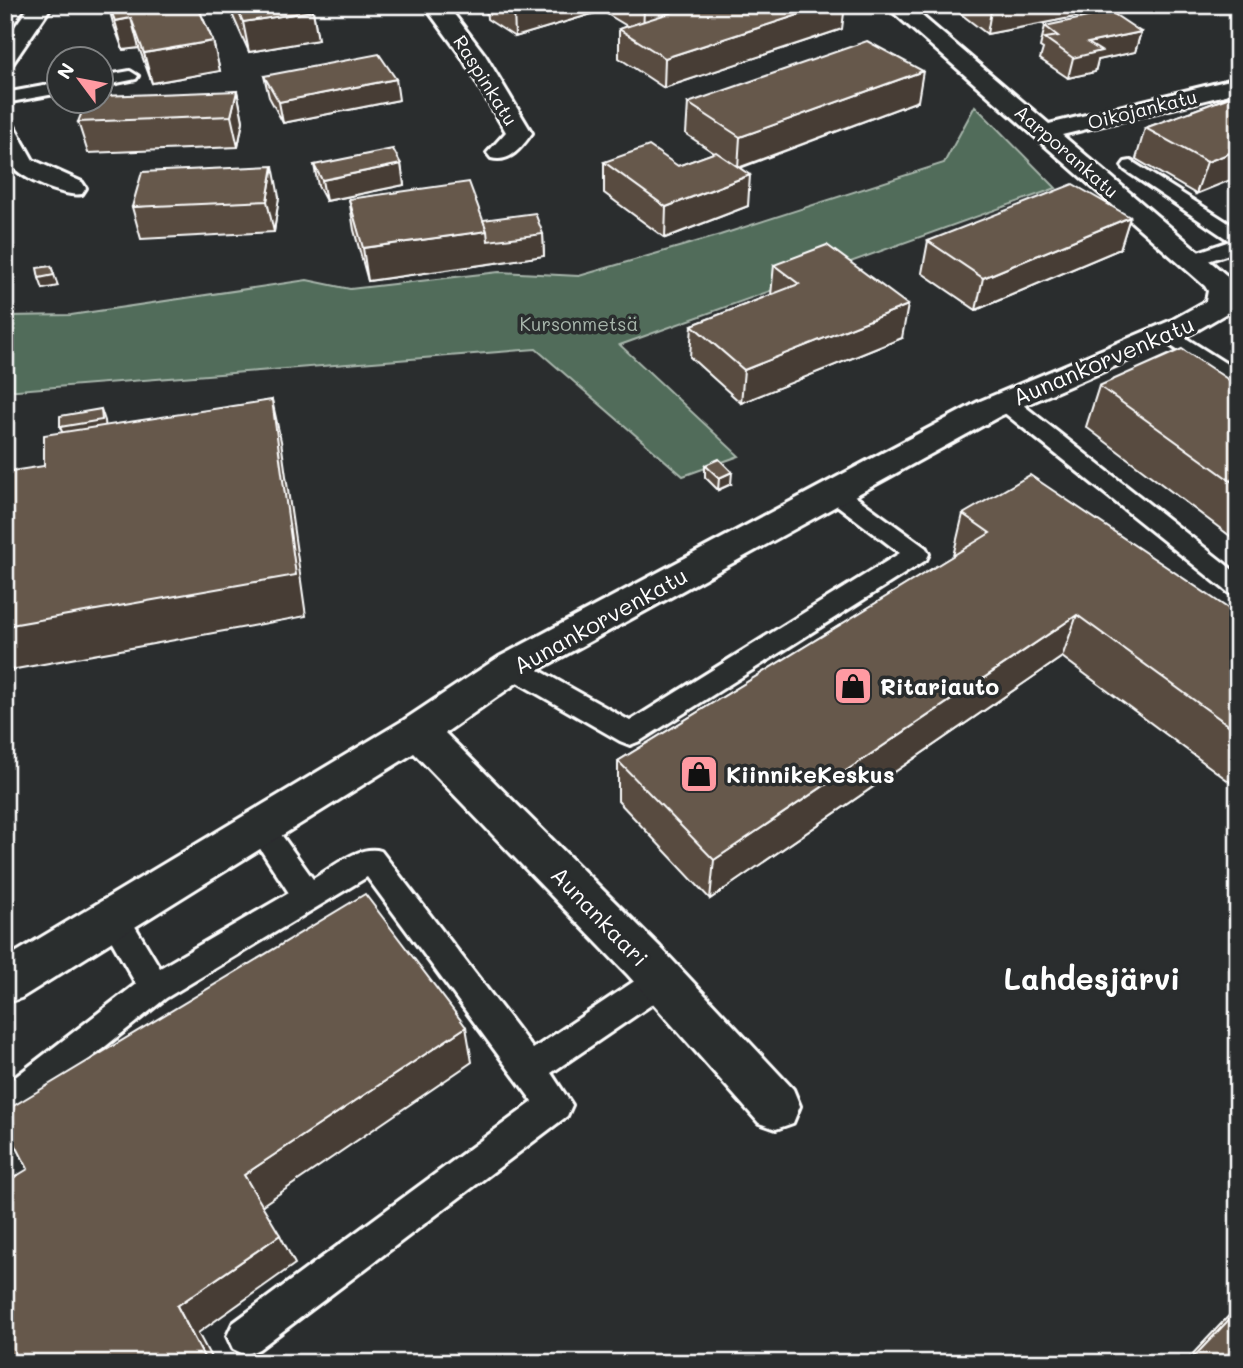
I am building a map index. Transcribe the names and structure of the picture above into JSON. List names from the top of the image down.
{
  "streets": {
    "street": [
      "Raspinkatu",
      "Oikojankatu",
      "Aarporankatu",
      "Aunankorvenkatu",
      "Aunankaari"
    ]
  },
  "crossings": [
    ["Oikojankatu", "Aarporankatu"],
    ["Aarporankatu", "Aunankorvenkatu"],
    ["Aunankorvenkatu", "Aunankaari"]
  ],
  "districts": ["Lahdesjärvi"],
  "parks": ["Kursonmetsä"],
  "places": {
    "shop": ["Ritariauto", "KiinnikeKeskus"]
  },
  "north": "top left"
}
